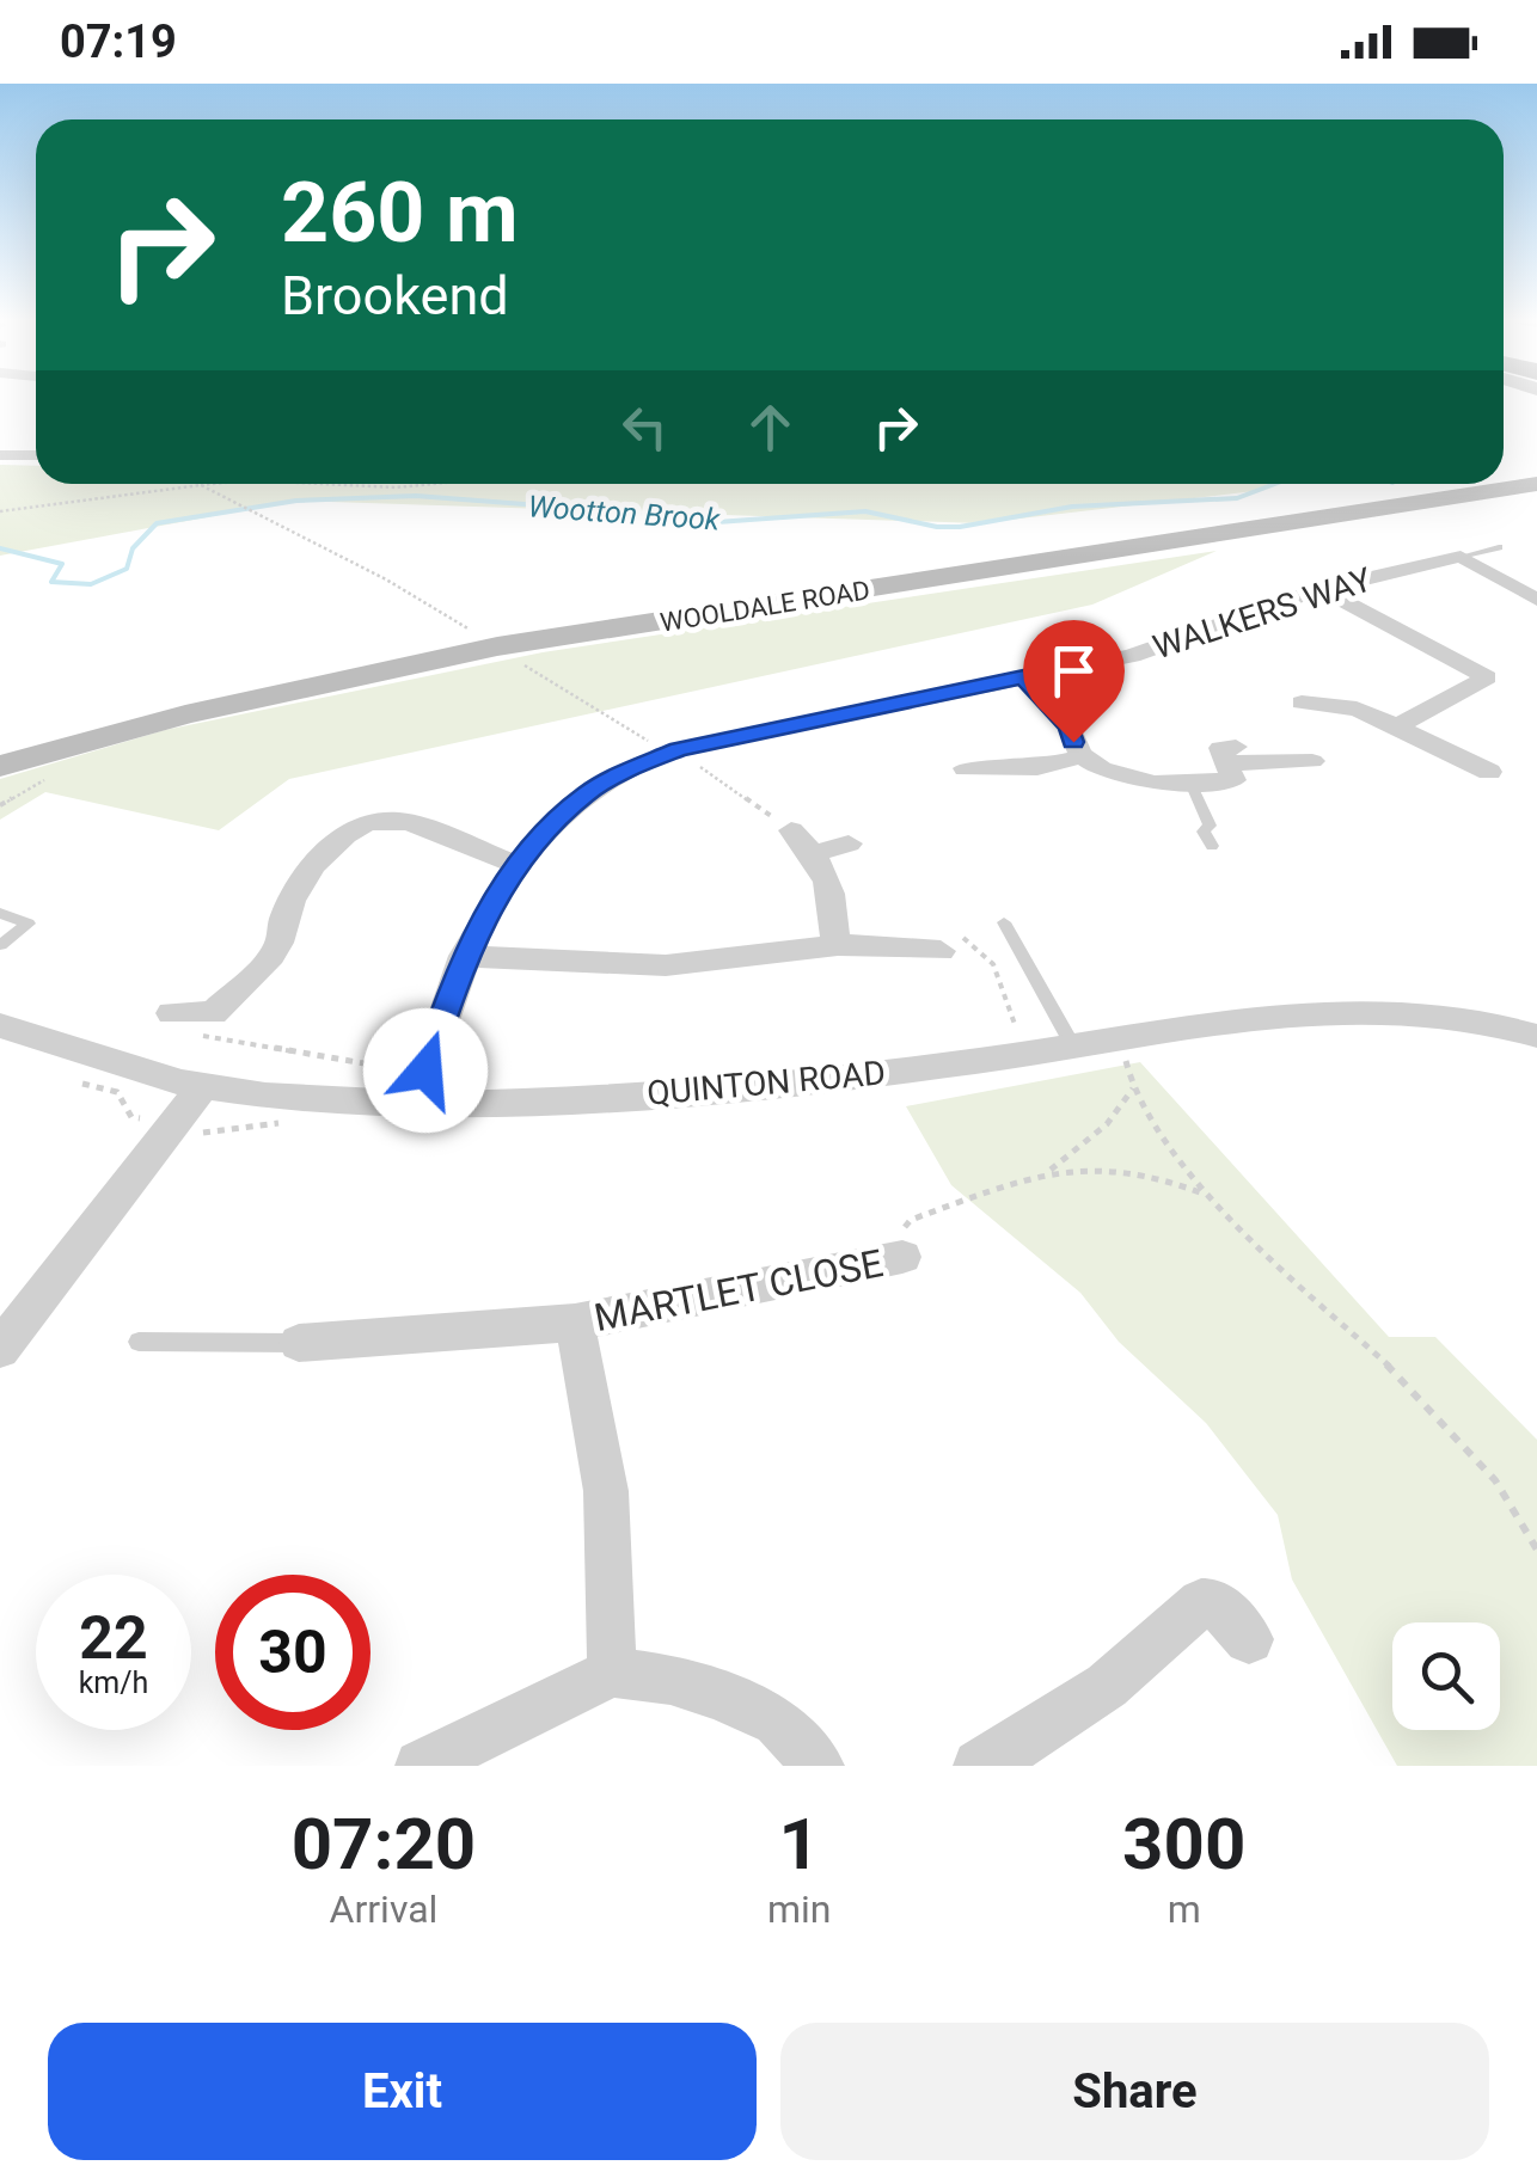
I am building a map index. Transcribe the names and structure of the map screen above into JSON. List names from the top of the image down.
{
  "streets": {
    "street": [
      "WOOLDALE ROAD",
      "WALKERS WAY",
      "QUINTON ROAD",
      "MARTLET CLOSE"
    ]
  },
  "crossings": [
    ["WALKERS WAY", "QUINTON ROAD"]
  ],
  "water": ["Wootton Brook"],
  "page": {
    "status": "07:19",
    "turn": ["260 m", "Brookend"],
    "speed": "22 km/h",
    "limit": "30",
    "eta": [
      "07:20",
      "Arrival",
      "1",
      "min",
      "300",
      "m"
    ],
    "buttons": ["Exit", "Share"]
  }
}
